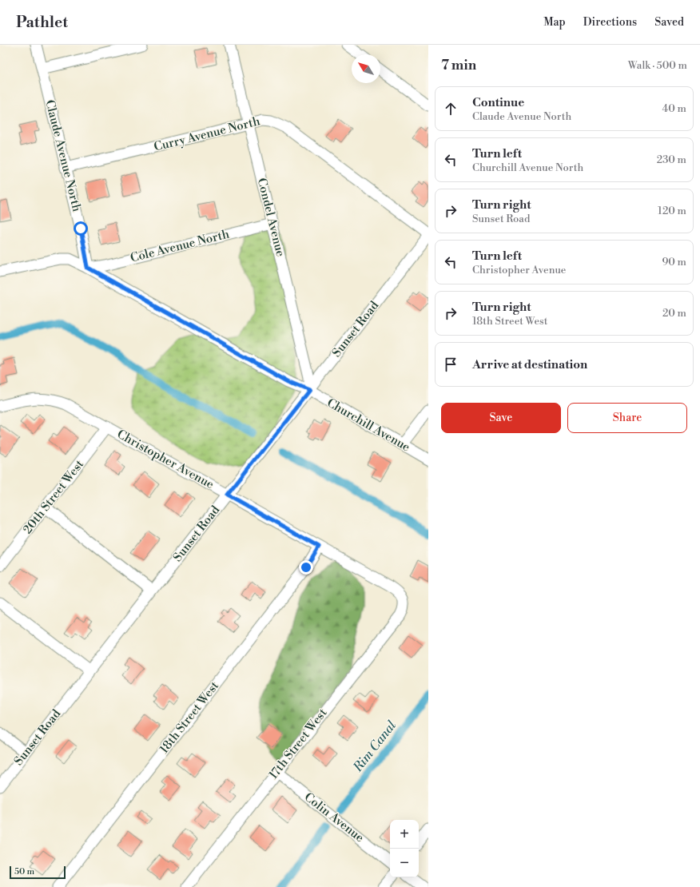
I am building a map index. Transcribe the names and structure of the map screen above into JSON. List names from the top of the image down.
{
  "streets": {
    "street": [
      "Curry Avenue North",
      "Claude Avenue North",
      "Condel Avenue",
      "Cole Avenue North",
      "Sunset Road",
      "Churchill Avenue",
      "Christopher Avenue",
      "20th Street West",
      "18th Street West",
      "17th Street West",
      "Colin Avenue"
    ]
  },
  "crossings": [
    ["Curry Avenue North", "Claude Avenue North"],
    ["Curry Avenue North", "Condel Avenue"],
    ["Claude Avenue North", "Cole Avenue North"],
    ["Claude Avenue North", "Churchill Avenue"],
    ["Condel Avenue", "Cole Avenue North"],
    ["Condel Avenue", "Sunset Road"],
    ["Condel Avenue", "Churchill Avenue"],
    ["Cole Avenue North", "Churchill Avenue"],
    ["Sunset Road", "Churchill Avenue"],
    ["Sunset Road", "Christopher Avenue"],
    ["Christopher Avenue", "20th Street West"],
    ["Christopher Avenue", "18th Street West"],
    ["Christopher Avenue", "17th Street West"],
    ["17th Street West", "Colin Avenue"]
  ],
  "water": ["Rim Canal"],
  "scale_bar": "50 m",
  "north": "top left",
  "page": {
    "header": "Pathlet",
    "nav": ["Map", "Directions", "Saved"],
    "heading": ["7 min", "Walk · 500 m"],
    "list": [
      ["Continue", "Claude Avenue North", "40 m"],
      ["Turn left", "Churchill Avenue North", "230 m"],
      ["Turn right", "Sunset Road", "120 m"],
      ["Turn left", "Christopher Avenue", "90 m"],
      ["Turn right", "18th Street West", "20 m"],
      "Arrive at destination"
    ],
    "buttons": ["Save", "Share"],
    "map_buttons": ["+", "−"],
    "scale": "50 m"
  }
}
